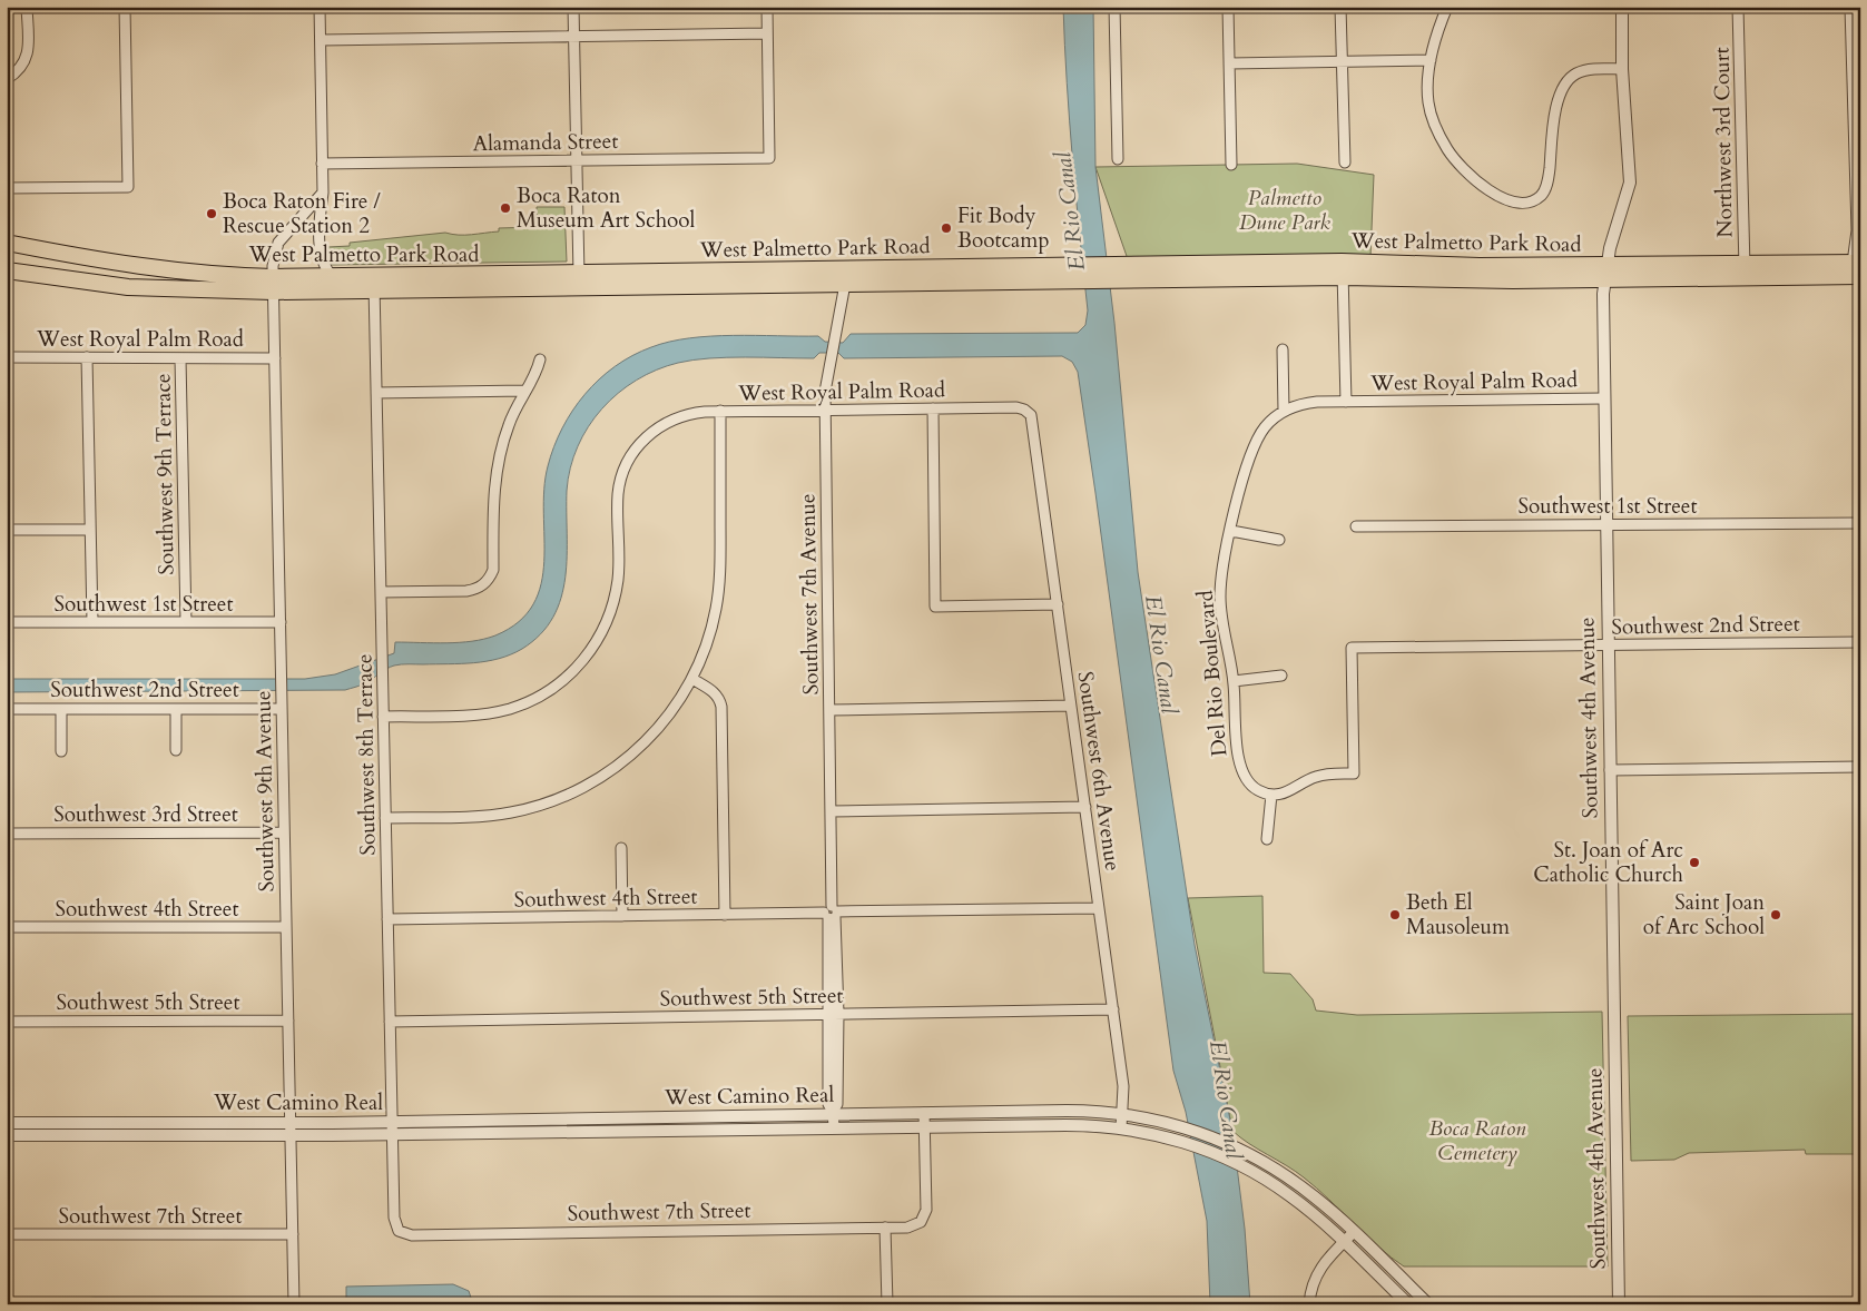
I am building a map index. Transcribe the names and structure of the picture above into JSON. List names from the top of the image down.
{
  "streets": {
    "main road": ["West Palmetto Park Road"],
    "street": [
      "Alamanda Street",
      "Northwest 3rd Court",
      "West Royal Palm Road",
      "Southwest 9th Terrace",
      "Southwest 1st Street",
      "Southwest 7th Avenue",
      "Southwest 2nd Street",
      "Del Rio Boulevard",
      "Southwest 4th Avenue",
      "Southwest 8th Terrace",
      "Southwest 6th Avenue",
      "Southwest 9th Avenue",
      "Southwest 3rd Street",
      "Southwest 4th Street",
      "Southwest 5th Street",
      "West Camino Real",
      "Southwest 7th Street"
    ]
  },
  "crossings": [
    ["Northwest 3rd Court", "West Palmetto Park Road"],
    ["West Palmetto Park Road", "Southwest 7th Avenue"],
    ["West Palmetto Park Road", "Southwest 4th Avenue"],
    ["West Palmetto Park Road", "Southwest 8th Terrace"],
    ["West Palmetto Park Road", "Southwest 9th Avenue"],
    ["West Royal Palm Road", "Southwest 9th Terrace"],
    ["West Royal Palm Road", "Southwest 7th Avenue"],
    ["West Royal Palm Road", "Del Rio Boulevard"],
    ["West Royal Palm Road", "Southwest 4th Avenue"],
    ["West Royal Palm Road", "Southwest 8th Terrace"],
    ["West Royal Palm Road", "Southwest 6th Avenue"],
    ["West Royal Palm Road", "Southwest 9th Avenue"],
    ["Southwest 9th Terrace", "Southwest 1st Street"],
    ["Southwest 1st Street", "Southwest 4th Avenue"],
    ["Southwest 1st Street", "Southwest 9th Avenue"],
    ["Southwest 7th Avenue", "Southwest 4th Street"],
    ["Southwest 7th Avenue", "Southwest 5th Street"],
    ["Southwest 7th Avenue", "West Camino Real"],
    ["Southwest 2nd Street", "Del Rio Boulevard"],
    ["Southwest 2nd Street", "Southwest 4th Avenue"],
    ["Southwest 2nd Street", "Southwest 9th Avenue"],
    ["Southwest 8th Terrace", "Southwest 4th Street"],
    ["Southwest 8th Terrace", "Southwest 5th Street"],
    ["Southwest 8th Terrace", "West Camino Real"],
    ["Southwest 8th Terrace", "Southwest 7th Street"],
    ["Southwest 6th Avenue", "Southwest 4th Street"],
    ["Southwest 6th Avenue", "Southwest 5th Street"],
    ["Southwest 6th Avenue", "West Camino Real"],
    ["Southwest 9th Avenue", "Southwest 3rd Street"],
    ["Southwest 9th Avenue", "Southwest 4th Street"],
    ["Southwest 9th Avenue", "Southwest 5th Street"],
    ["Southwest 9th Avenue", "West Camino Real"],
    ["Southwest 9th Avenue", "Southwest 7th Street"],
    ["West Camino Real", "Southwest 7th Street"]
  ],
  "water": ["El Rio Canal"],
  "parks": ["Palmetto Dune Park", "Boca Raton Cemetery"],
  "places": [
    "Boca Raton Museum Art School",
    "Boca Raton Fire / Rescue Station 2",
    "Fit Body Bootcamp",
    "St. Joan of Arc Catholic Church",
    "Beth El Mausoleum",
    "Saint Joan of Arc School"
  ]
}
